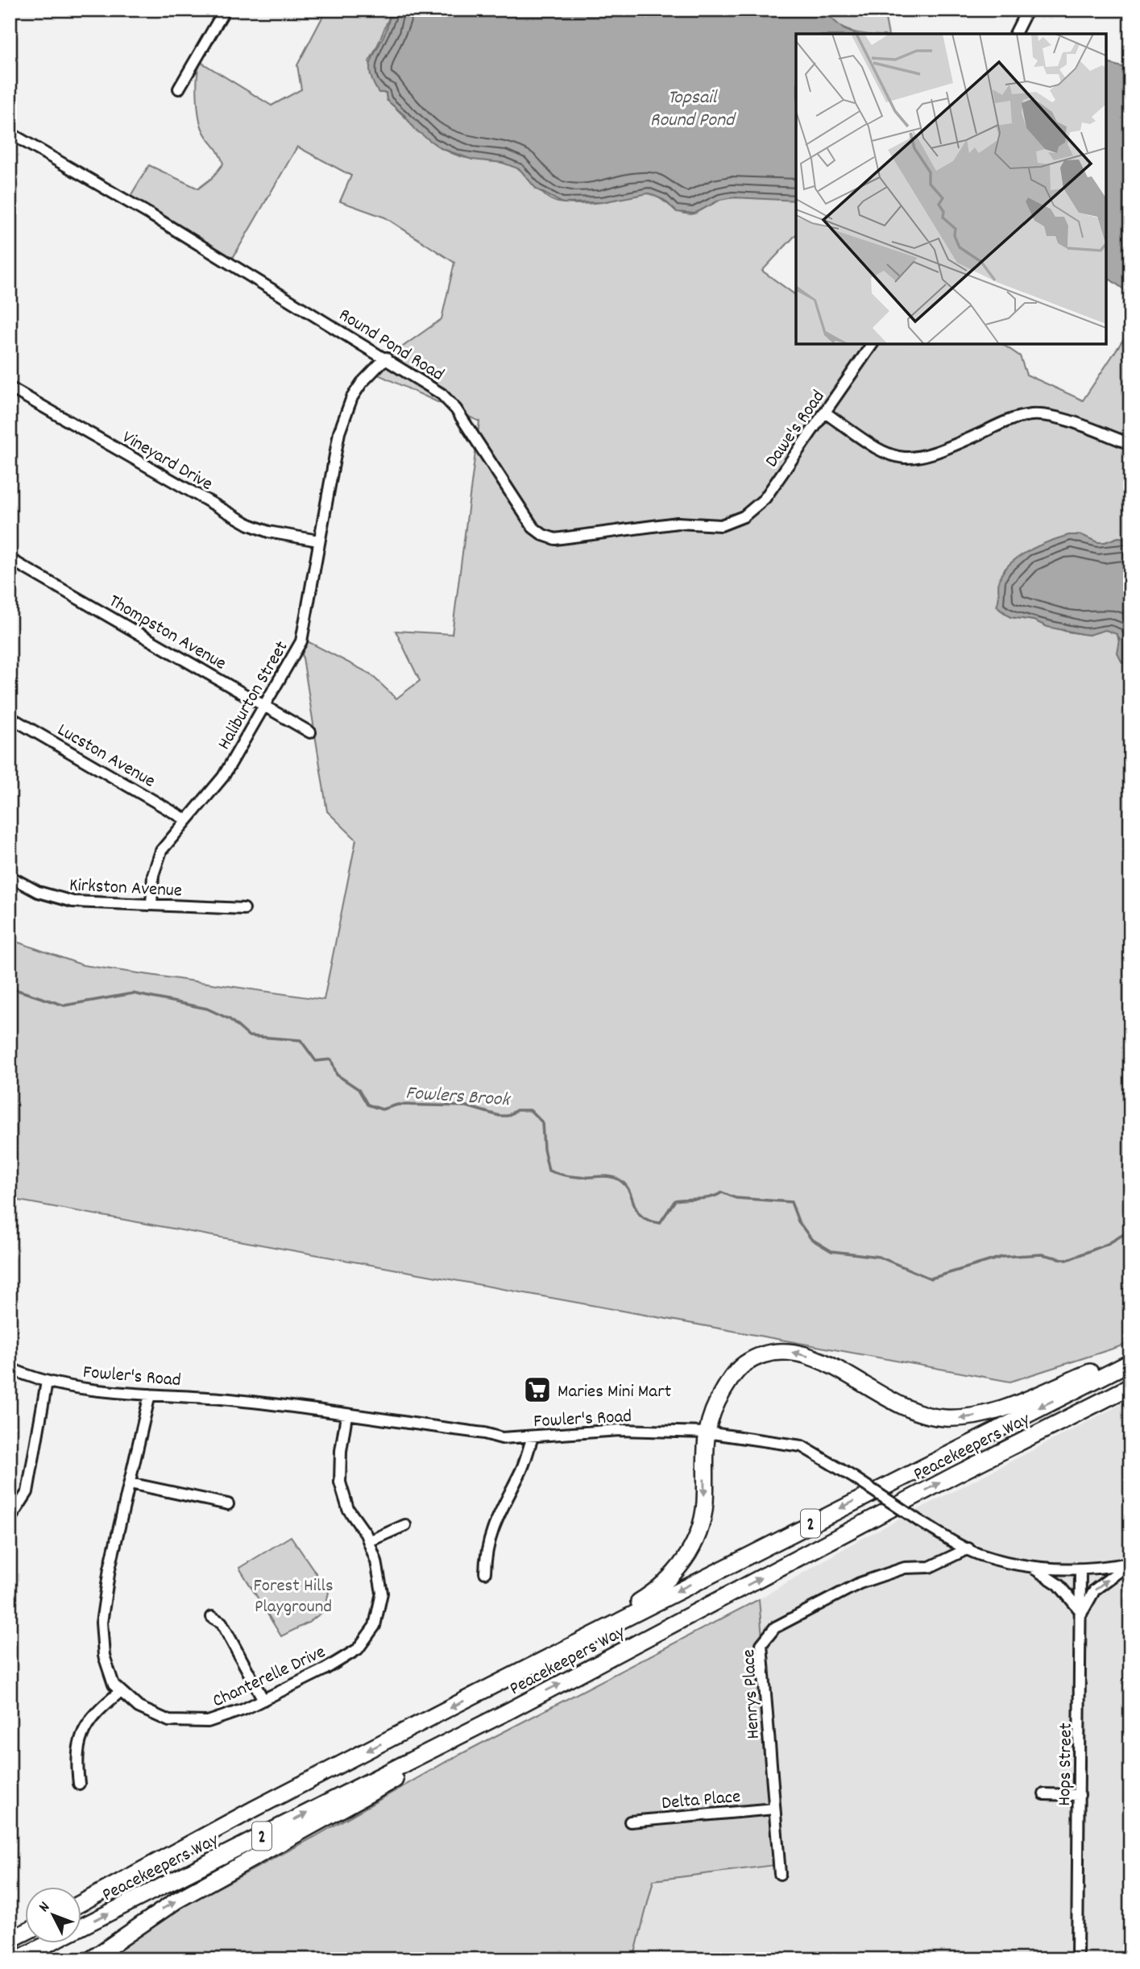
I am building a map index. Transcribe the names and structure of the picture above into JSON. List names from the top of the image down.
{
  "streets": {
    "highway": ["Peacekeepers Way", "2"],
    "street": [
      "Round Pond Road",
      "Dawe's Road",
      "Vineyard Drive",
      "Thompston Avenue",
      "Haliburton Street",
      "Lucston Avenue",
      "Kirkston Avenue",
      "Fowler's Road",
      "Chanterelle Drive",
      "Henrys Place",
      "Hops Street",
      "Delta Place"
    ]
  },
  "crossings": [
    ["Round Pond Road", "Dawe's Road"],
    ["Round Pond Road", "Haliburton Street"],
    ["Vineyard Drive", "Haliburton Street"],
    ["Thompston Avenue", "Haliburton Street"],
    ["Haliburton Street", "Lucston Avenue"],
    ["Haliburton Street", "Kirkston Avenue"],
    ["Fowler's Road", "Chanterelle Drive"],
    ["Fowler's Road", "Henrys Place"],
    ["Fowler's Road", "Hops Street"],
    ["Henrys Place", "Delta Place"]
  ],
  "water": ["Topsail Round Pond", "Fowlers Brook"],
  "parks": ["Forest Hills Playground"],
  "places": {
    "supermarket": ["Maries Mini Mart"]
  },
  "north": "top left"
}
